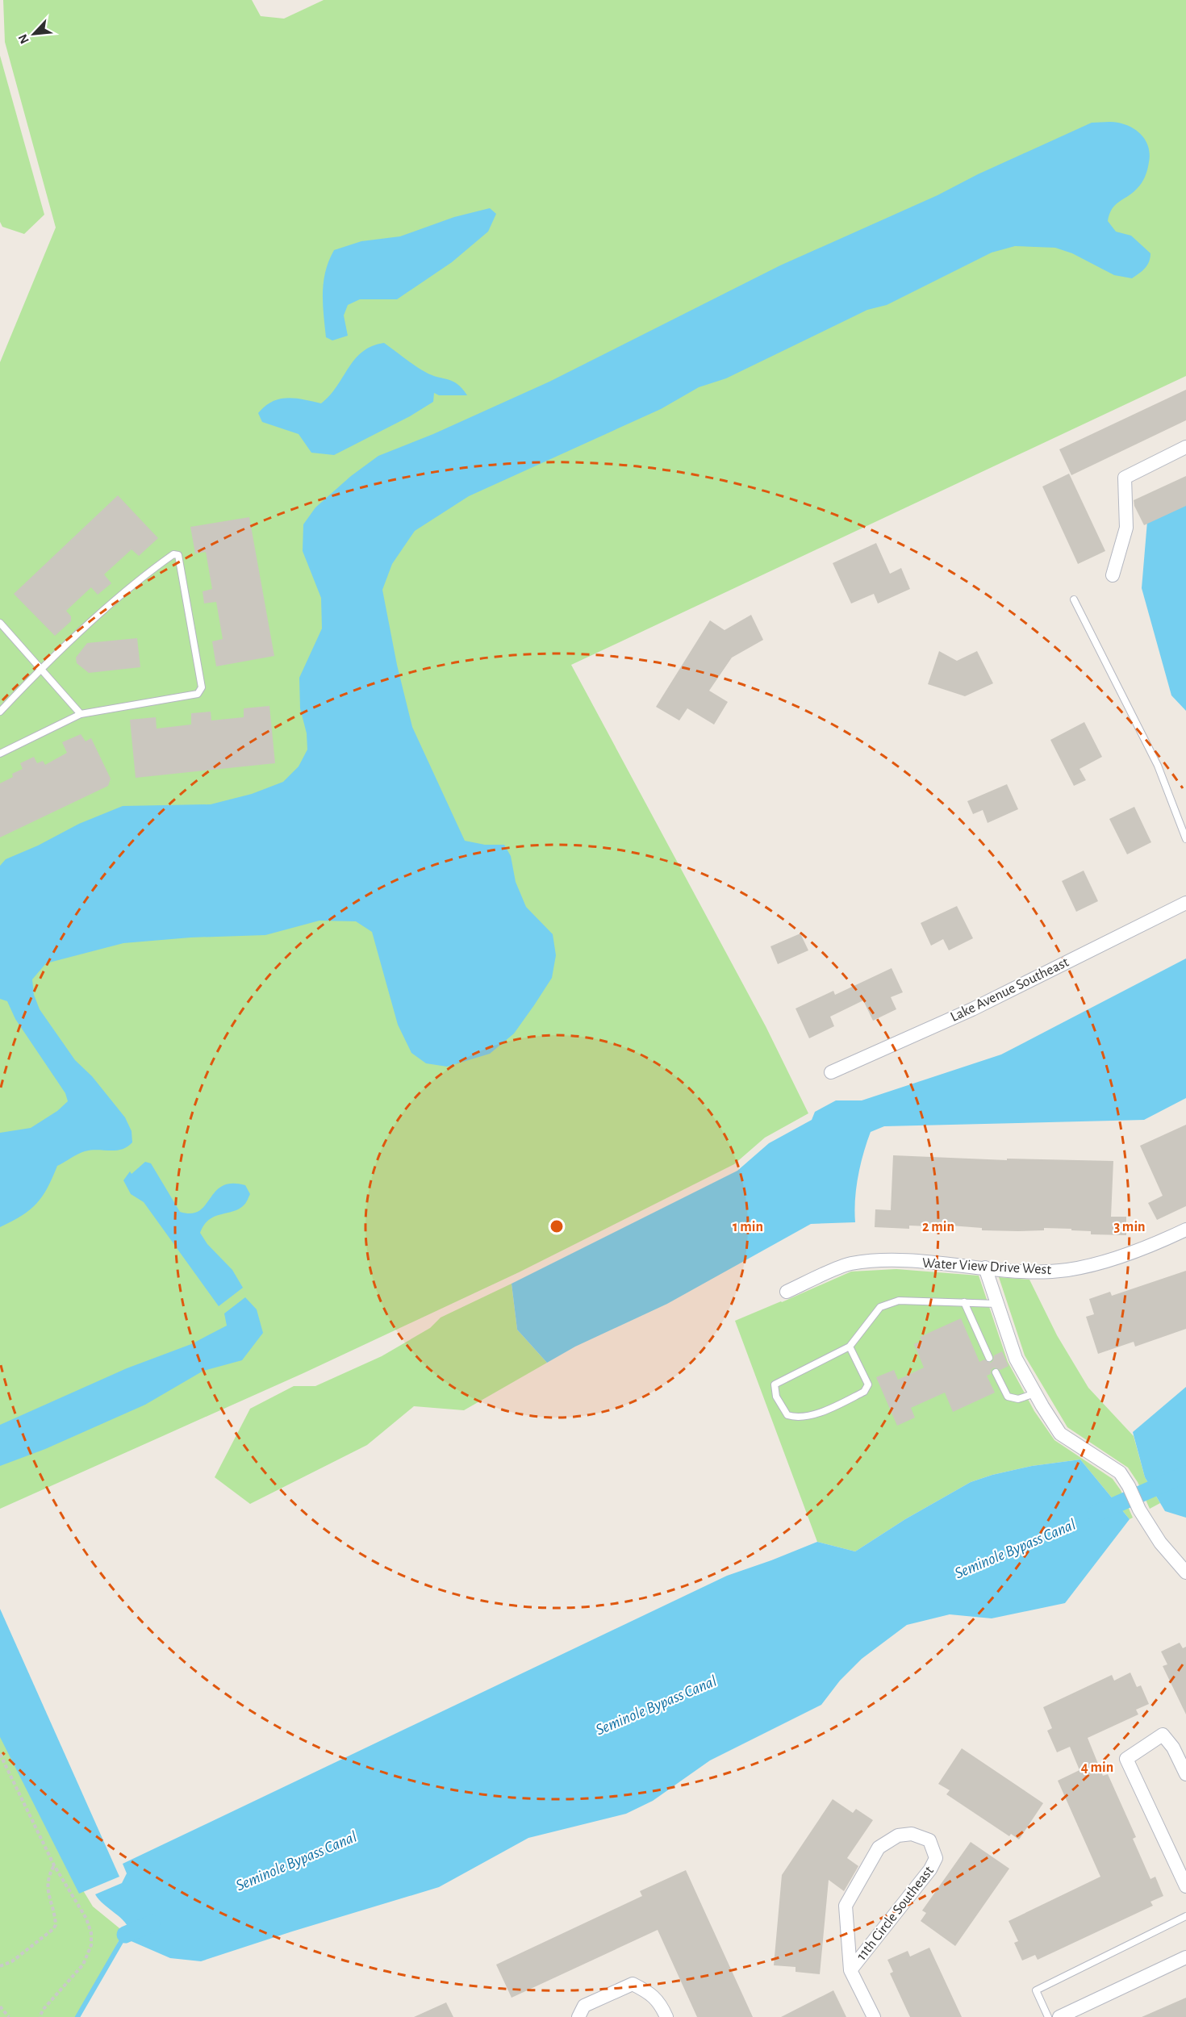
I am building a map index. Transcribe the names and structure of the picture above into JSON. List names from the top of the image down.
{
  "streets": {
    "street": ["Lake Avenue Southeast", "Water View Drive West", "11th Circle Southeast"]
  },
  "water": ["Seminole Bypass Canal"],
  "north": "bottom left",
  "rings": [
    "1 min",
    "2 min",
    "3 min",
    "4 min"
  ]
}
